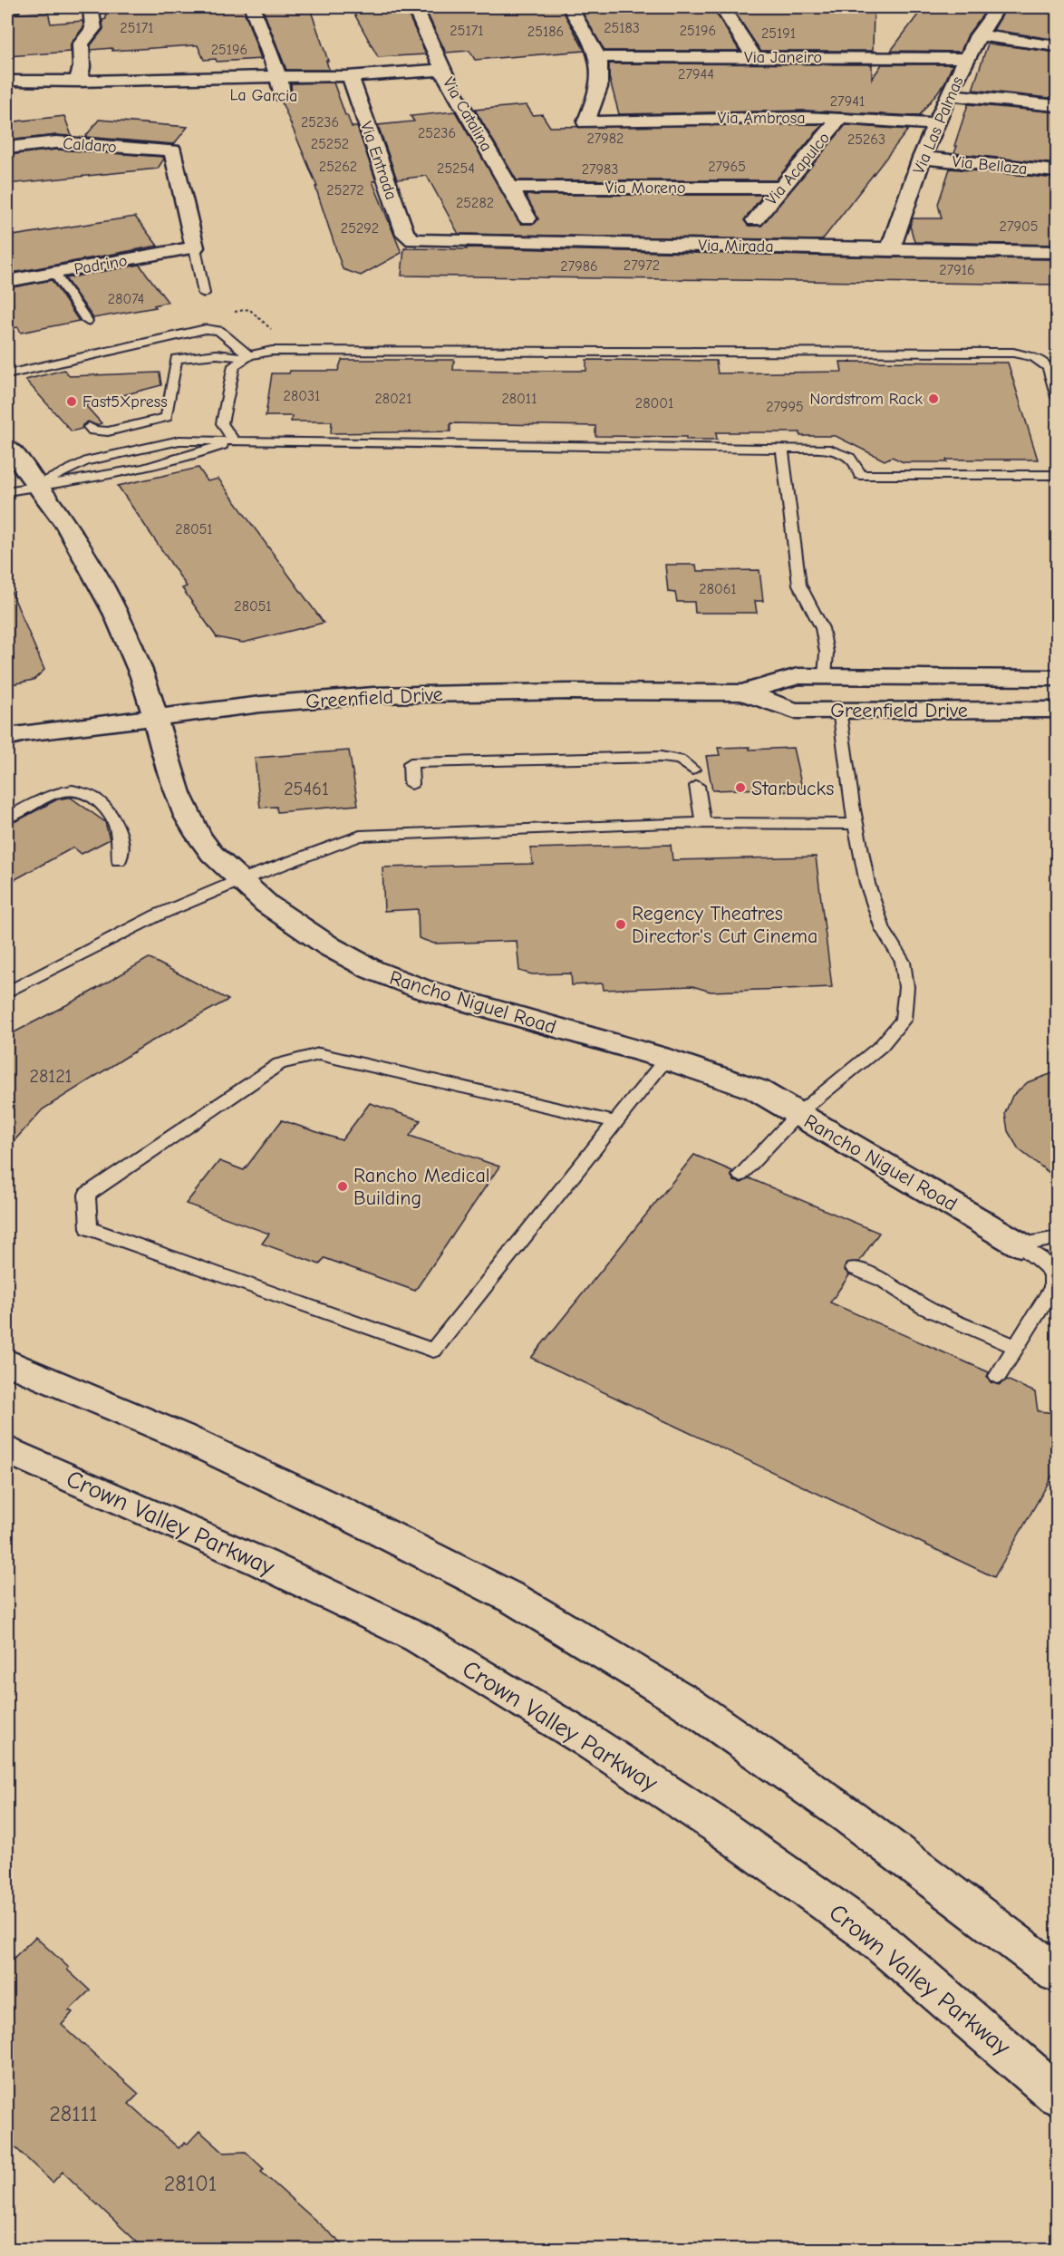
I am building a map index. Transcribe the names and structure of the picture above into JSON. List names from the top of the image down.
{
  "streets": {
    "street": [
      "Via Janeiro",
      "La Garcia",
      "Via Catalina",
      "Via Ambrosa",
      "Via Las Palmas",
      "Caldaro",
      "Via Entrada",
      "Via Bellaza",
      "Via Acapulco",
      "Via Moreno",
      "Via Mirada",
      "Padrino",
      "Greenfield Drive",
      "Rancho Niguel Road",
      "Crown Valley Parkway"
    ]
  },
  "crossings": [
    ["Via Janeiro", "Via Ambrosa"],
    ["Via Janeiro", "Via Las Palmas"],
    ["La Garcia", "Via Catalina"],
    ["La Garcia", "Via Entrada"],
    ["Via Catalina", "Via Moreno"],
    ["Via Ambrosa", "Via Las Palmas"],
    ["Via Ambrosa", "Via Acapulco"],
    ["Via Las Palmas", "Via Bellaza"],
    ["Via Las Palmas", "Via Mirada"],
    ["Caldaro", "Padrino"],
    ["Via Entrada", "Via Mirada"],
    ["Via Acapulco", "Via Moreno"],
    ["Greenfield Drive", "Rancho Niguel Road"]
  ],
  "places": [
    "Nordstrom Rack",
    "Fast5Xpress",
    "Starbucks",
    "Regency Theatres Director's Cut Cinema",
    "Rancho Medical Building"
  ],
  "house_numbers": [
    "25171",
    "25183",
    "25171",
    "25196",
    "25186",
    "25191",
    "25196",
    "27944",
    "27941",
    "25236",
    "25236",
    "27982",
    "25263",
    "25252",
    "25262",
    "27965",
    "25254",
    "27983",
    "25272",
    "25282",
    "27905",
    "25292",
    "27972",
    "27986",
    "27916",
    "28074",
    "28031",
    "28021",
    "28011",
    "28001",
    "27995",
    "28051",
    "28061",
    "28051",
    "25461",
    "28121",
    "28111",
    "28101"
  ]
}
